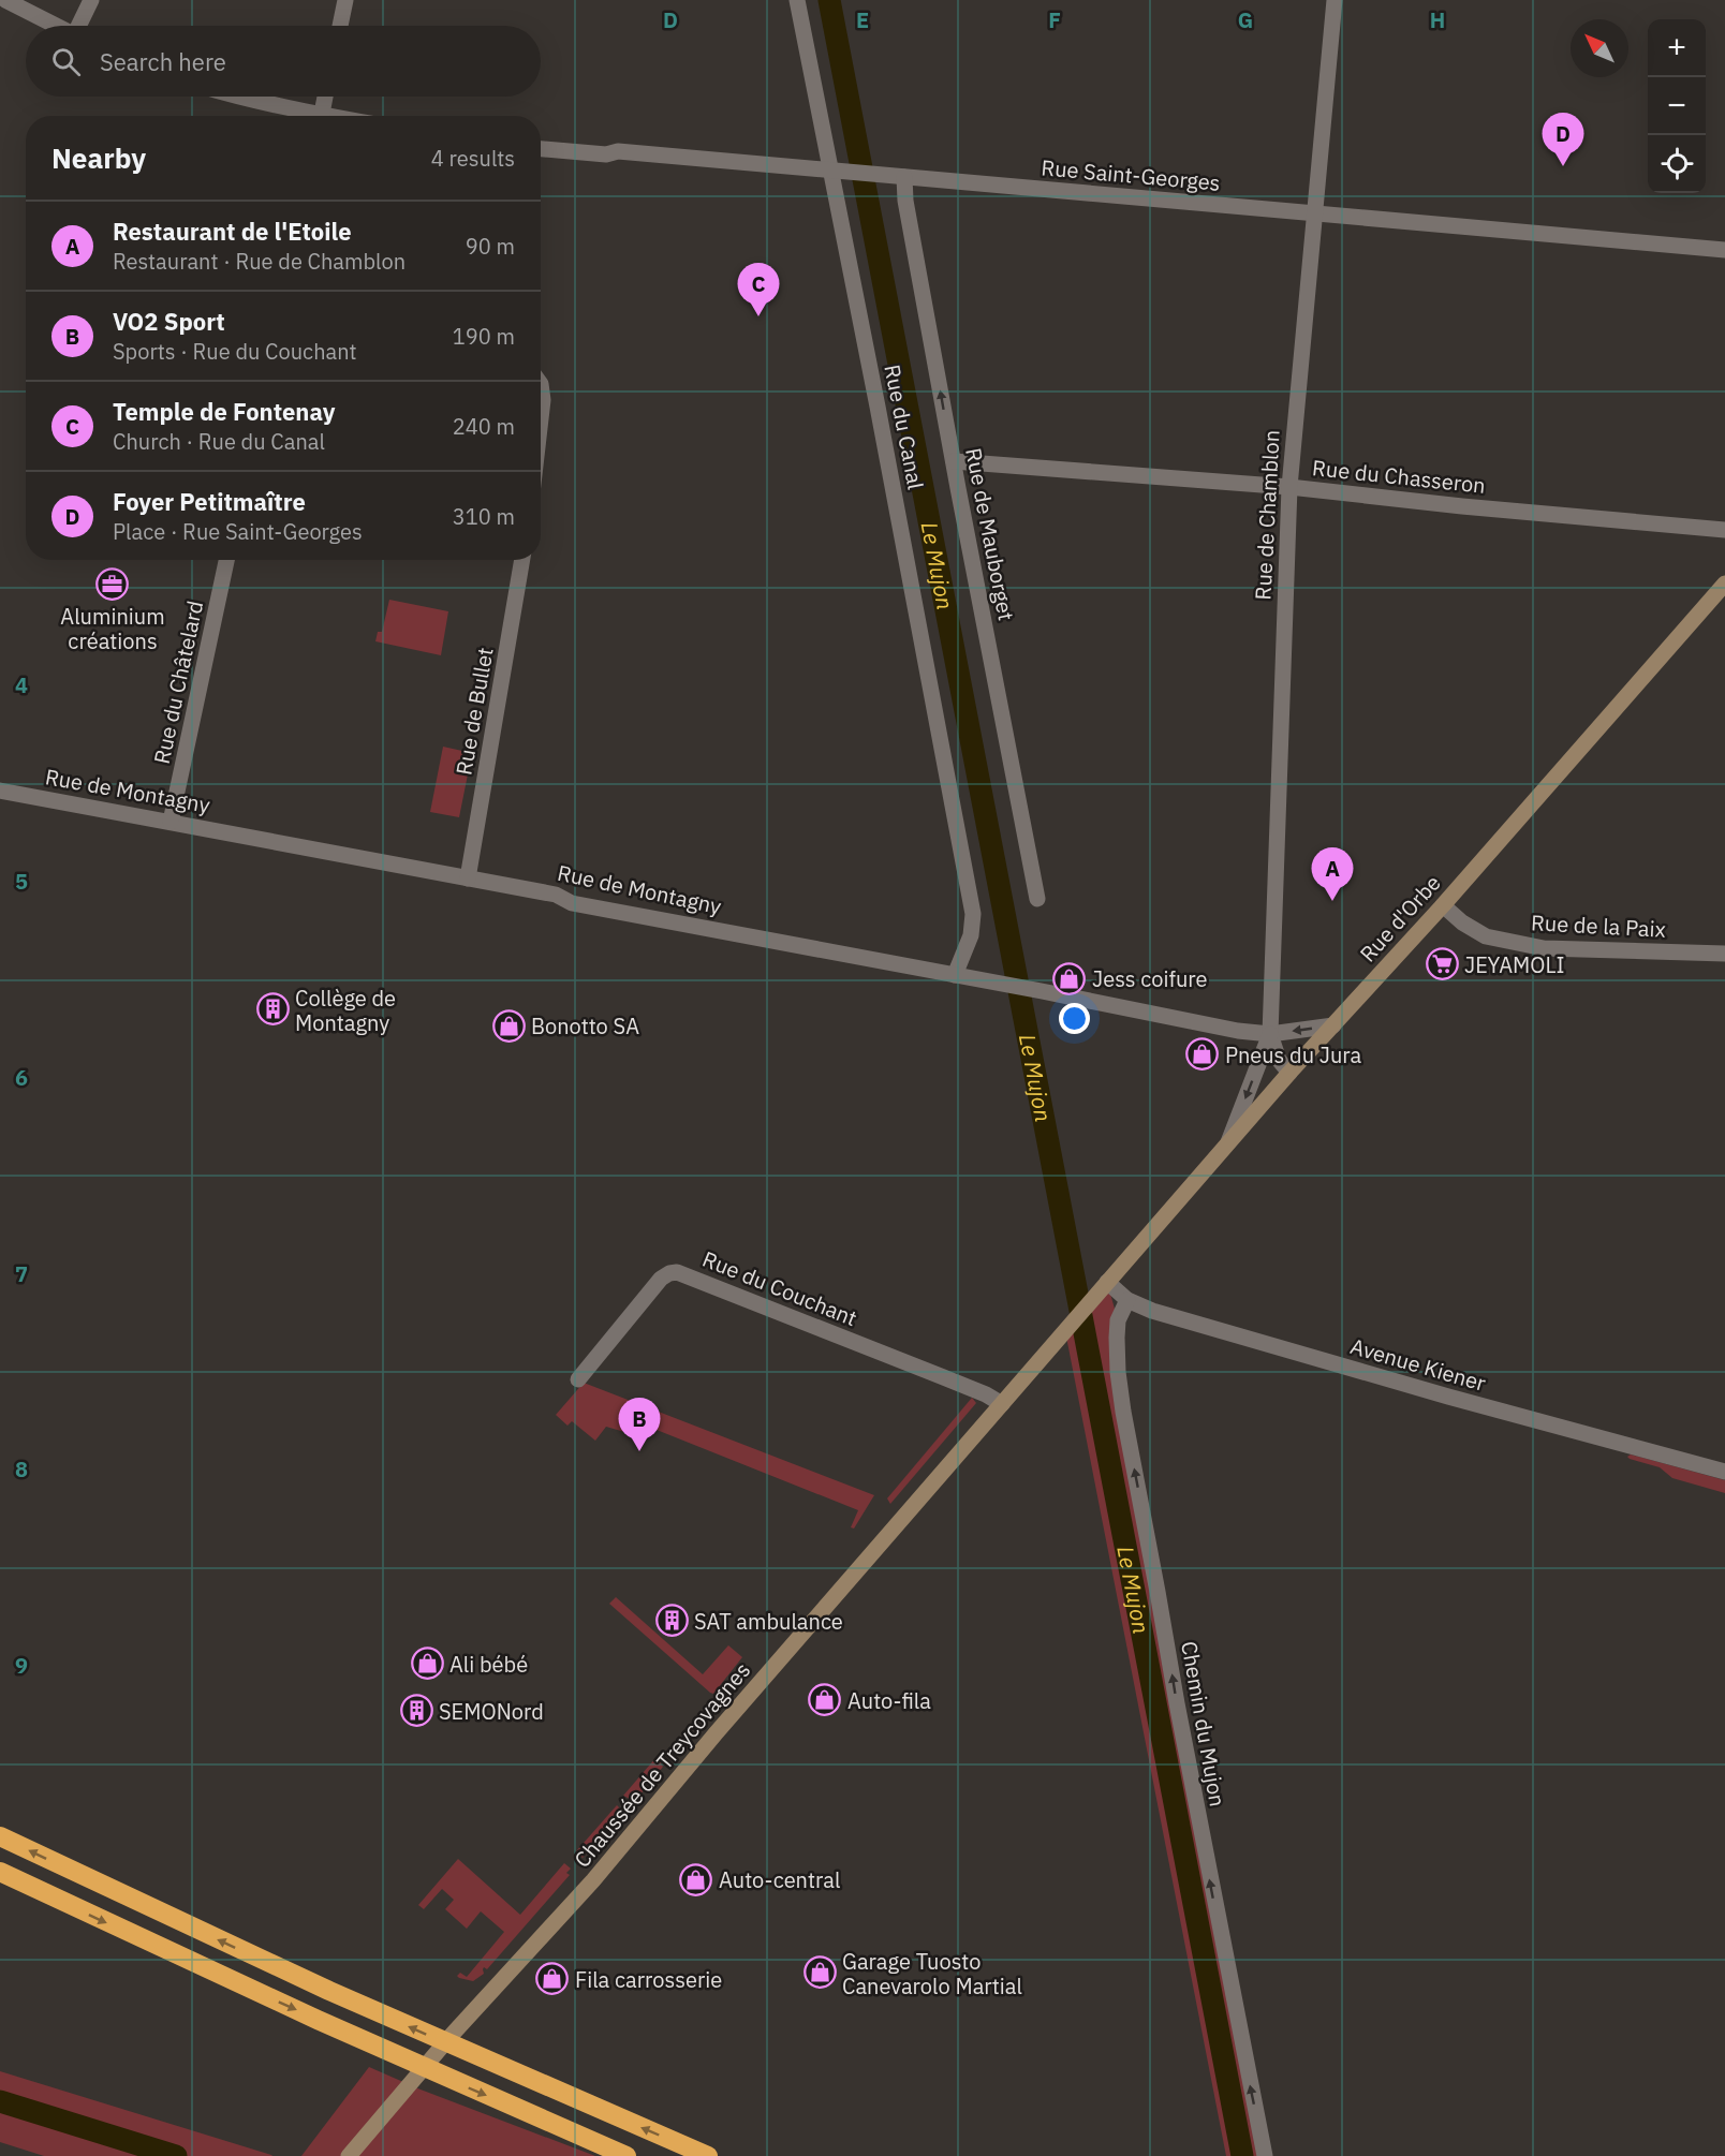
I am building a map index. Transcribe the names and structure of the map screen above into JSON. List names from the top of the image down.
{
  "streets": {
    "main road": ["Rue d'Orbe", "Chaussée de Treycovagnes"],
    "street": [
      "Rue Saint-Georges",
      "Rue du Canal",
      "Rue du Chasseron",
      "Rue de Chamblon",
      "Rue de Mauborget",
      "Rue du Châtelard",
      "Rue de Bullet",
      "Rue de Montagny",
      "Rue de la Paix",
      "Rue du Couchant",
      "Avenue Kiener",
      "Chemin du Mujon"
    ]
  },
  "crossings": [
    ["Rue Saint-Georges", "Rue du Canal"],
    ["Rue Saint-Georges", "Rue de Chamblon"],
    ["Rue Saint-Georges", "Rue de Mauborget"],
    ["Rue du Canal", "Rue de Montagny"],
    ["Rue du Chasseron", "Rue de Chamblon"],
    ["Rue du Chasseron", "Rue de Mauborget"],
    ["Rue de Chamblon", "Rue de Montagny"],
    ["Rue de Chamblon", "Rue d'Orbe"],
    ["Rue du Châtelard", "Rue de Montagny"],
    ["Rue de Bullet", "Rue de Montagny"],
    ["Rue d'Orbe", "Rue de la Paix"],
    ["Rue d'Orbe", "Avenue Kiener"],
    ["Rue d'Orbe", "Chaussée de Treycovagnes"],
    ["Rue du Couchant", "Chaussée de Treycovagnes"],
    ["Avenue Kiener", "Chemin du Mujon"],
    ["Avenue Kiener", "Chaussée de Treycovagnes"]
  ],
  "one_way": ["Rue de Mauborget", "Chemin du Mujon"],
  "water": ["Le Mujon"],
  "places": {
    "office": ["Aluminium créations"],
    "supermarket": ["JEYAMOLI"],
    "shop": [
      "Jess coifure",
      "Bonotto SA",
      "Pneus du Jura",
      "Ali bébé",
      "Auto-fila",
      "Auto-central",
      "Garage Tuosto Canevarolo Martial",
      "Fila carrosserie"
    ],
    "building": ["Collège de Montagny", "SAT ambulance", "SEMONord"]
  },
  "north": "top left",
  "page": {
    "map_buttons": ["+", "−"],
    "search": "Search here",
    "pins": [
      "D",
      "C",
      "A",
      "B"
    ],
    "heading": ["Nearby", "4 results"],
    "list": [
      {
        "mark": "A",
        "name": "Restaurant de l'Etoile",
        "note": "Restaurant · Rue de Chamblon",
        "value": "90 m"
      },
      {
        "mark": "B",
        "name": "VO2 Sport",
        "note": "Sports · Rue du Couchant",
        "value": "190 m"
      },
      {
        "mark": "C",
        "name": "Temple de Fontenay",
        "note": "Church · Rue du Canal",
        "value": "240 m"
      },
      {
        "mark": "D",
        "name": "Foyer Petitmaître",
        "note": "Place · Rue Saint-Georges",
        "value": "310 m"
      }
    ]
  },
  "grid": {
    "columns": [
      "D",
      "E",
      "F",
      "G",
      "H"
    ],
    "rows": [
      "4",
      "5",
      "6",
      "7",
      "8",
      "9"
    ]
  }
}
